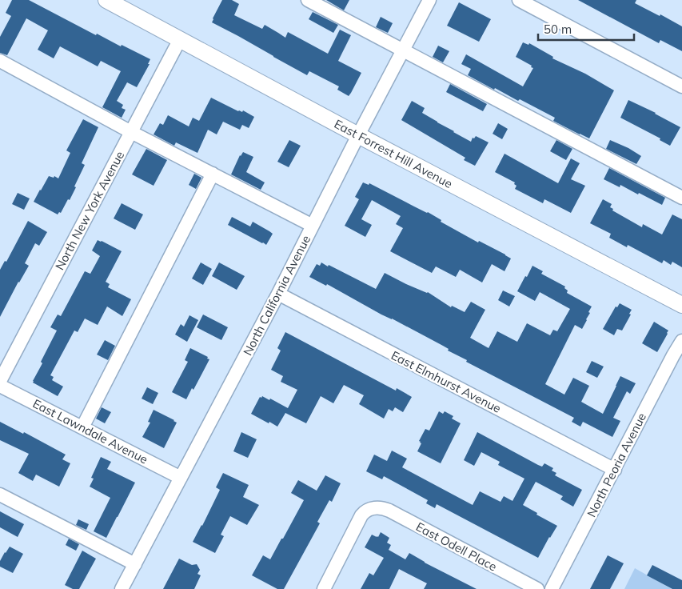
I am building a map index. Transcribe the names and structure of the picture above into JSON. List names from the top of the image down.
{
  "streets": {
    "main road": ["East Forrest Hill Avenue"],
    "street": [
      "North New York Avenue",
      "North California Avenue",
      "East Elmhurst Avenue",
      "East Lawndale Avenue",
      "North Peoria Avenue",
      "East Odell Place"
    ]
  },
  "crossings": [
    ["East Forrest Hill Avenue", "North New York Avenue"],
    ["East Forrest Hill Avenue", "North California Avenue"],
    ["North California Avenue", "East Elmhurst Avenue"],
    ["North California Avenue", "East Lawndale Avenue"],
    ["East Elmhurst Avenue", "North Peoria Avenue"]
  ],
  "scale_bar": "50 m"
}
